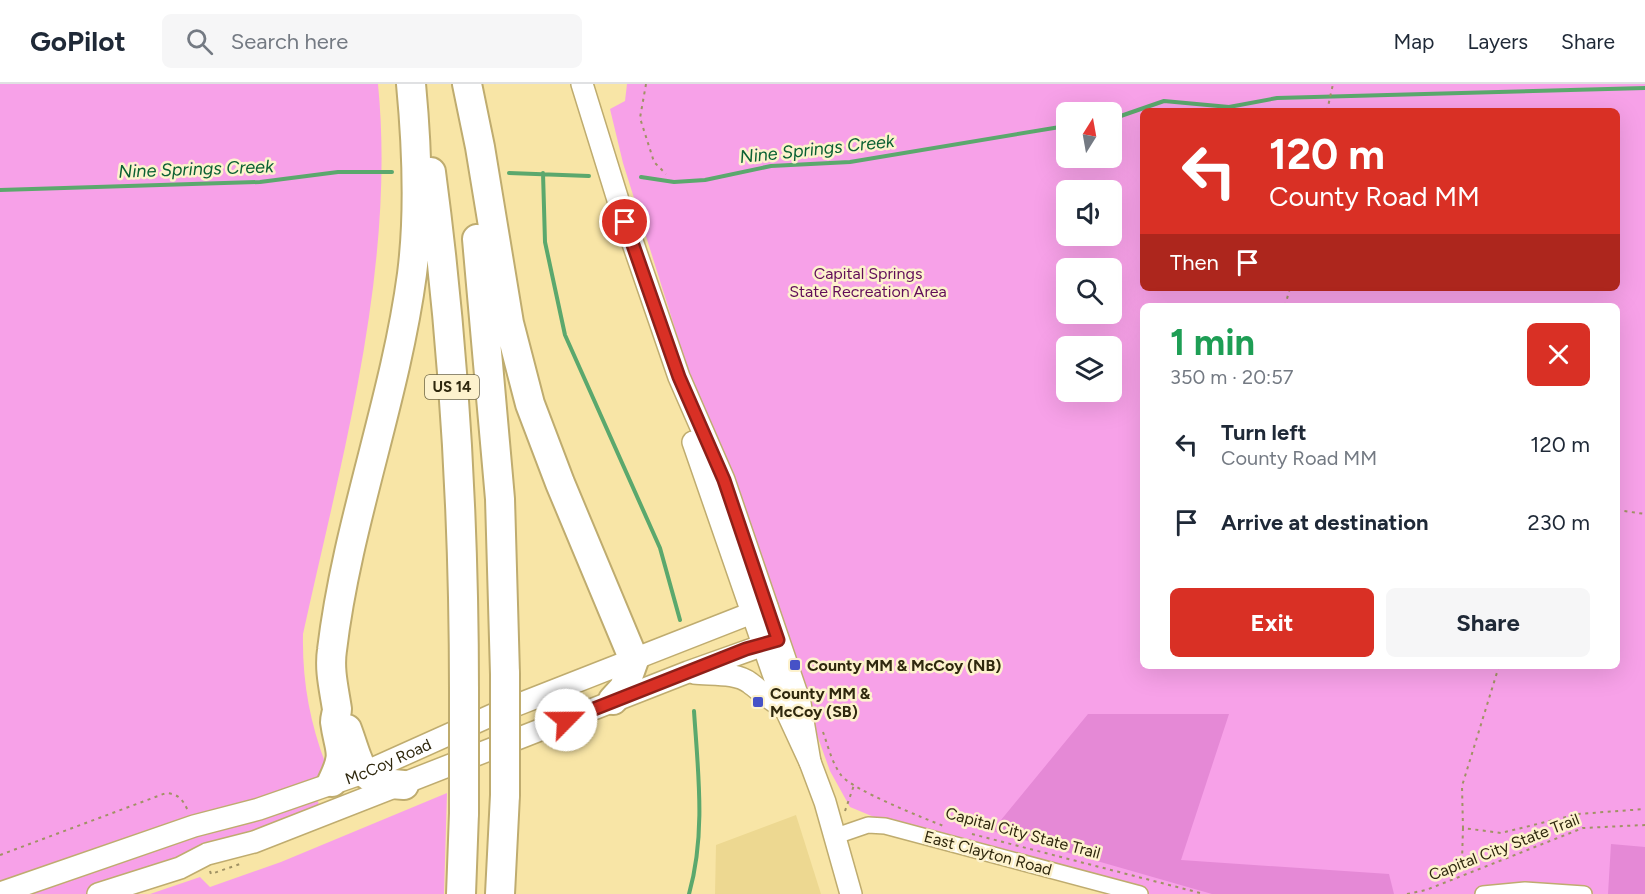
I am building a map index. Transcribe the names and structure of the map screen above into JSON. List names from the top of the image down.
{
  "streets": {
    "highway": ["US 14"],
    "street": ["McCoy Road", "East Clayton Road"],
    "path": ["Capital City State Trail"]
  },
  "water": ["Nine Springs Creek"],
  "parks": ["Capital Springs State Recreation Area"],
  "places": {
    "transit": ["County MM & McCoy (NB)", "County MM & McCoy (SB)"]
  },
  "north": "top",
  "page": {
    "header": "GoPilot",
    "search": "Search here",
    "nav": ["Map", "Layers", "Share"],
    "turn": ["120 m", "County Road MM"],
    "then": "Then",
    "heading": ["1 min", "350 m · 20:57"],
    "list": [
      {
        "name": "Turn left",
        "note": "County Road MM",
        "value": "120 m"
      },
      {
        "name": "Arrive at destination",
        "value": "230 m"
      }
    ],
    "buttons": ["Exit", "Share"]
  }
}
